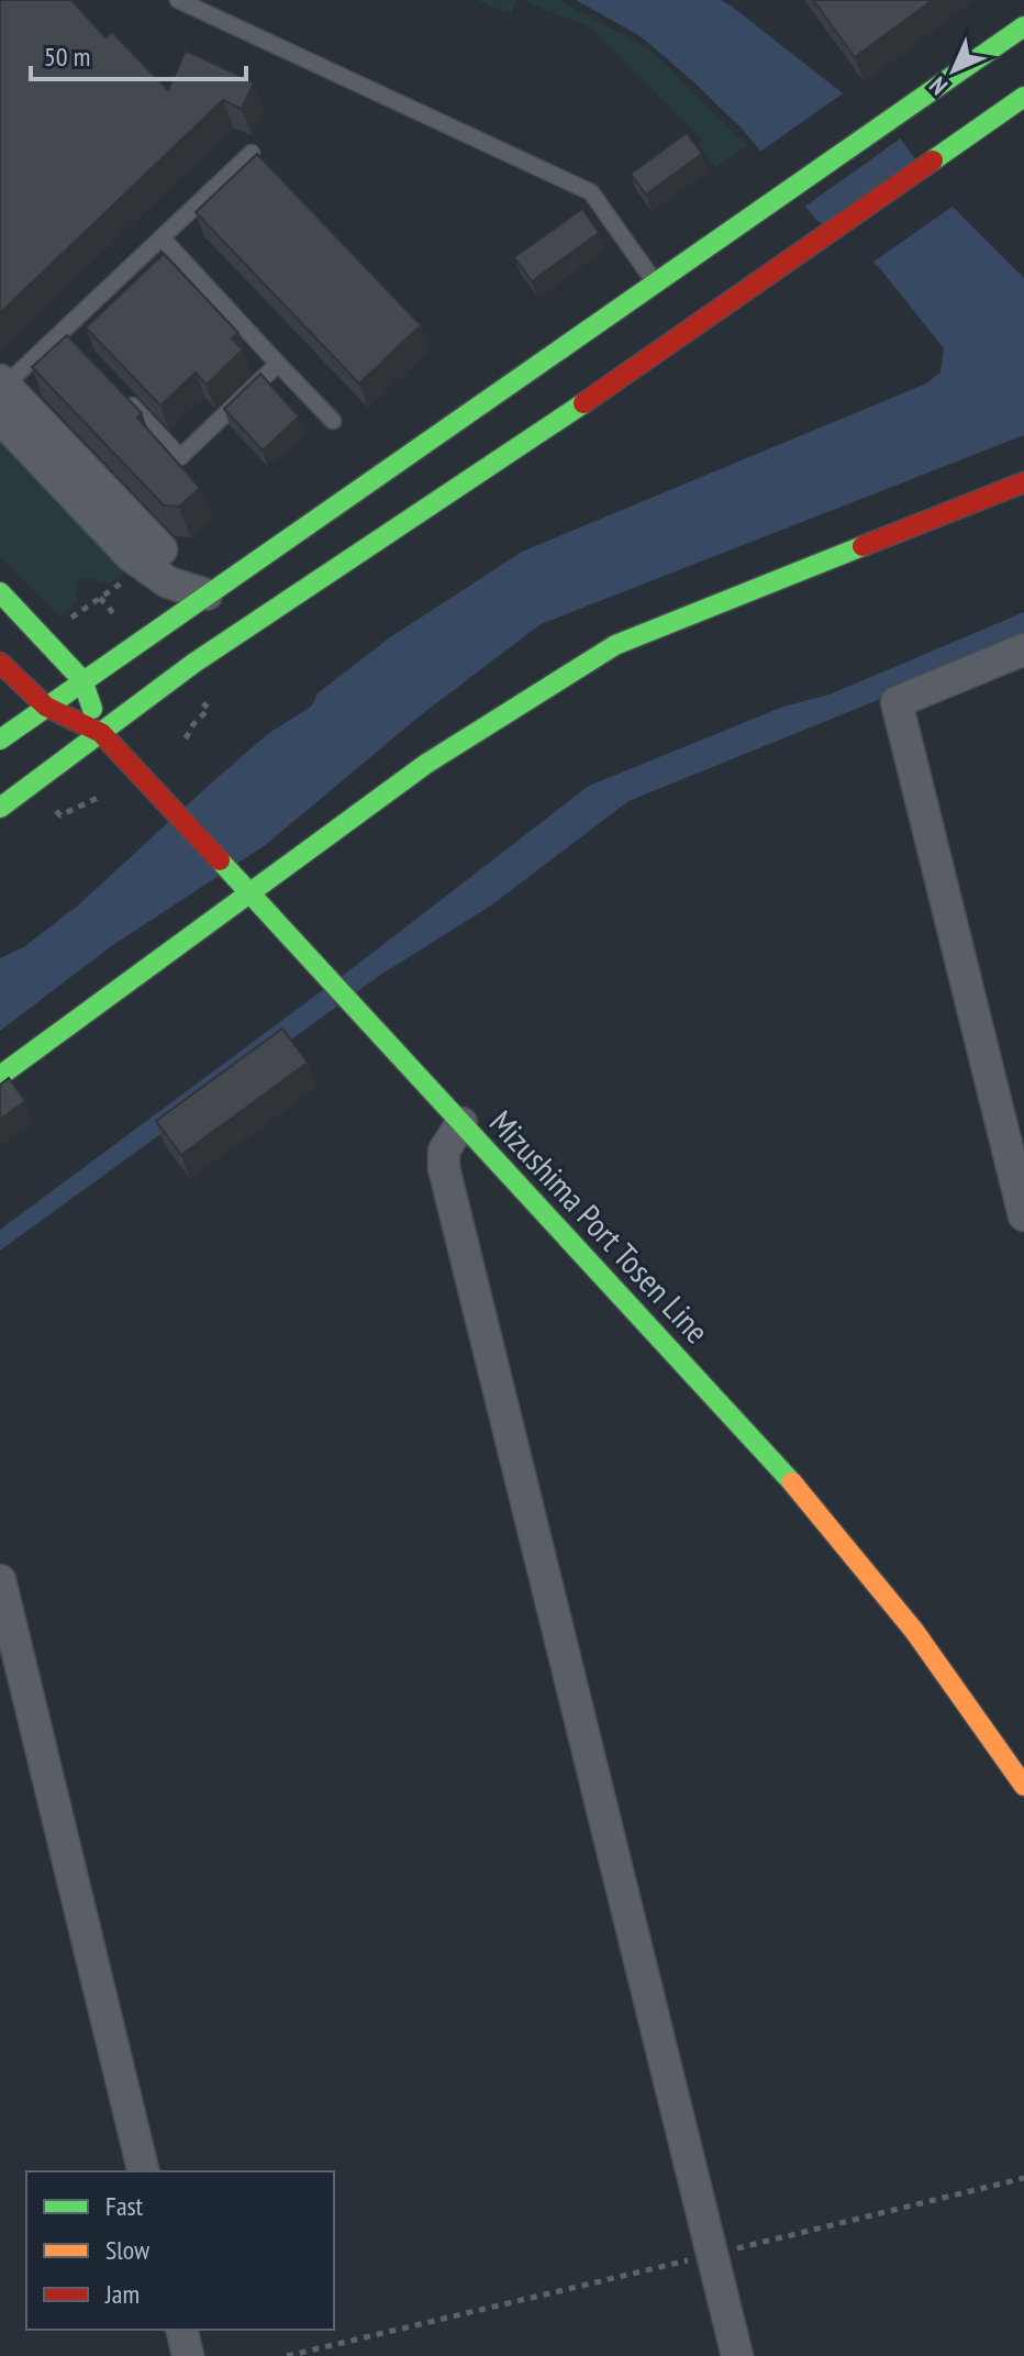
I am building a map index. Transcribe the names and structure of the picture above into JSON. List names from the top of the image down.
{
  "streets": {
    "street": ["Mizushima Port Tosen Line"]
  },
  "legend": ["Fast", "Slow", "Jam"],
  "scale_bar": "50 m",
  "north": "bottom left"
}
